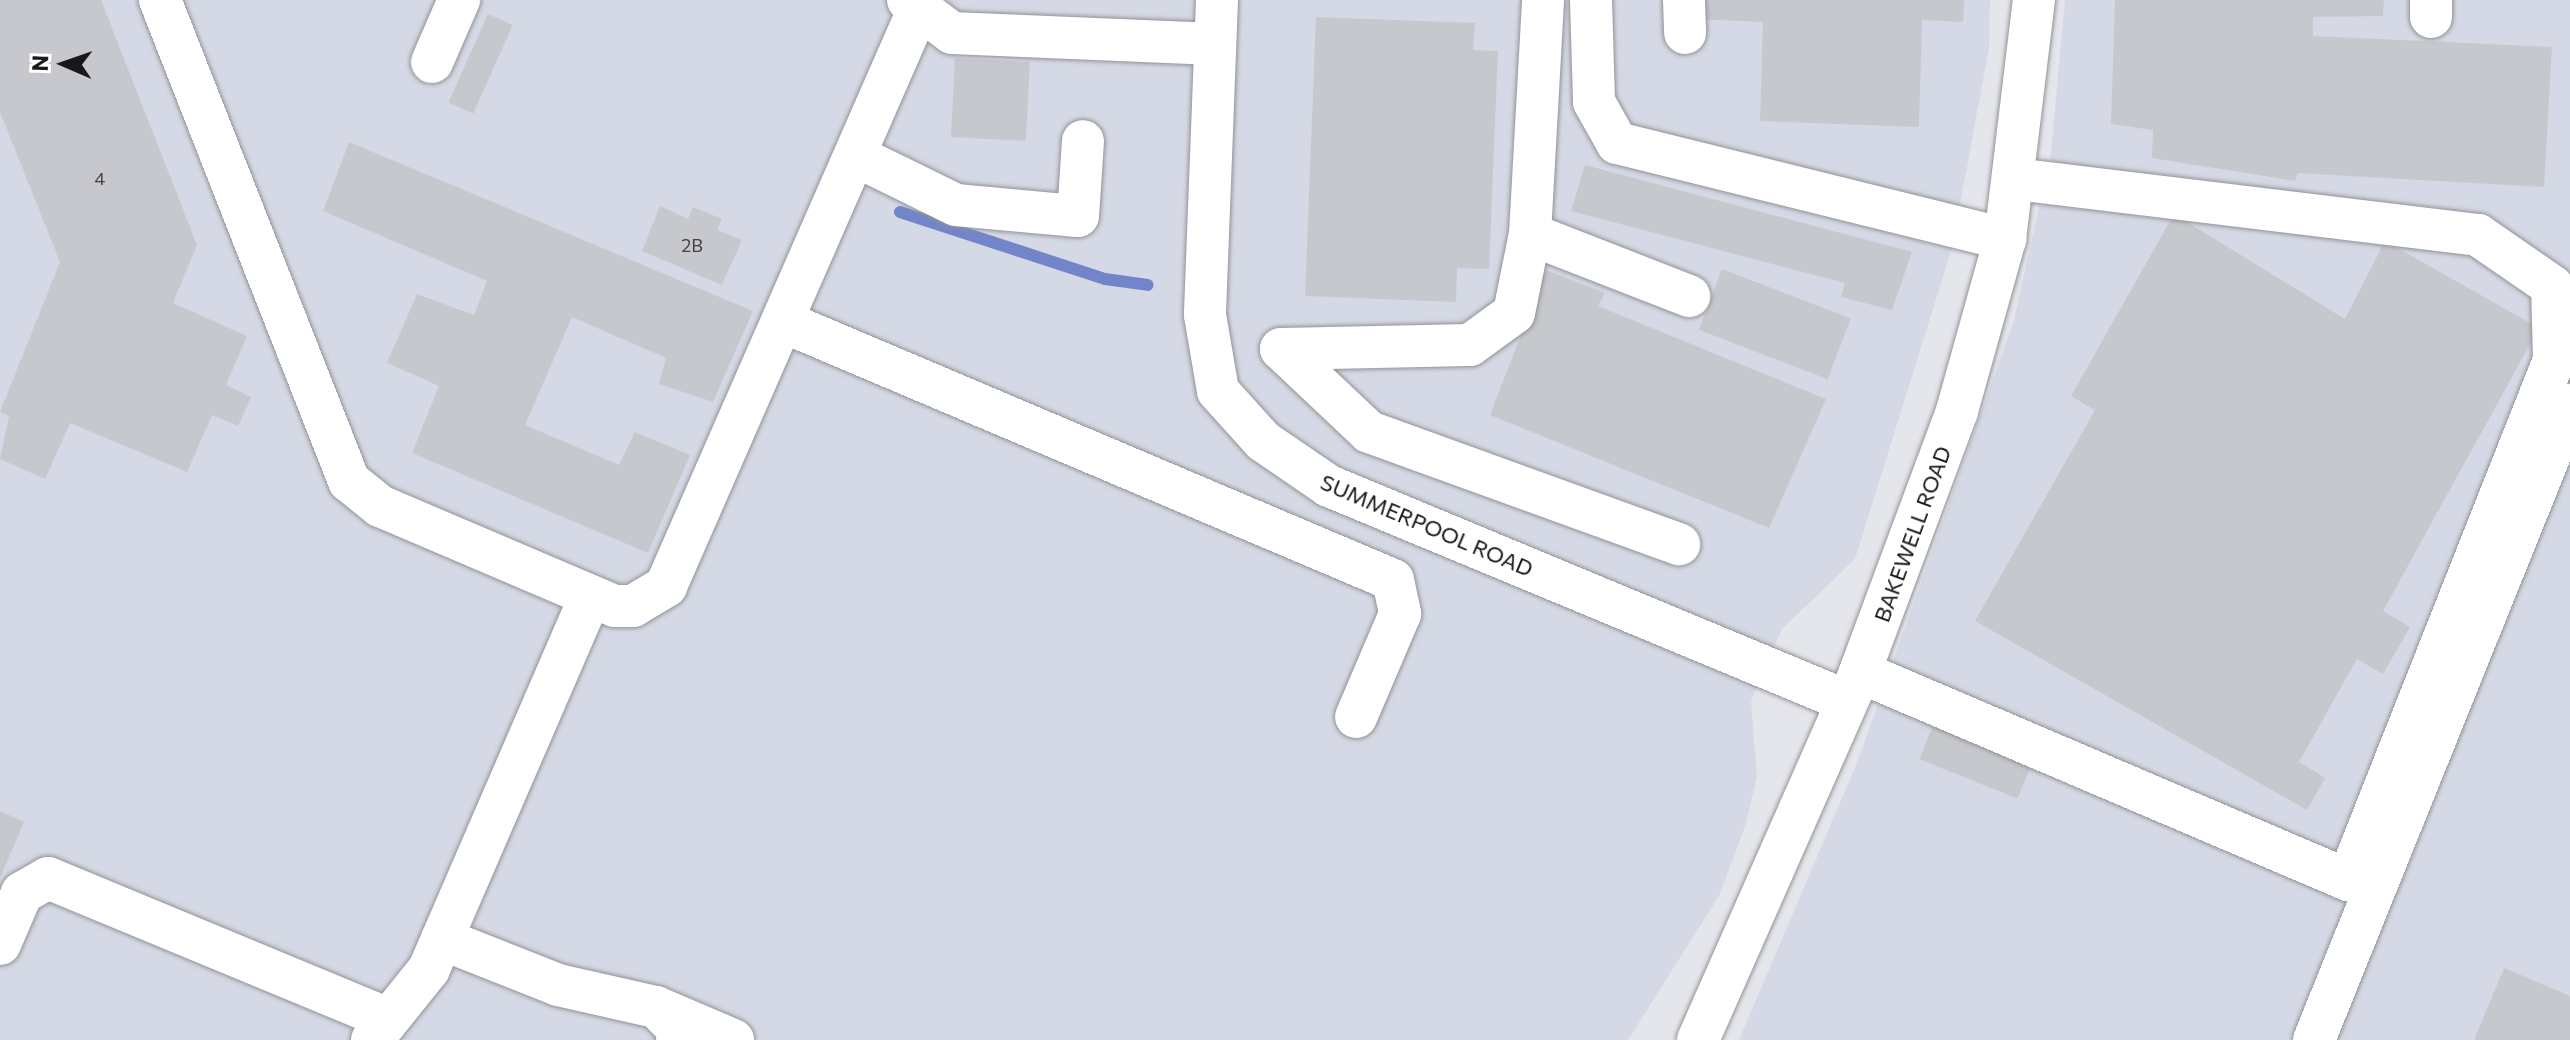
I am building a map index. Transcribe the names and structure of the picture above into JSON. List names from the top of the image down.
{
  "streets": {
    "street": ["SUMMERPOOL ROAD", "BAKEWELL ROAD"]
  },
  "crossings": [
    ["SUMMERPOOL ROAD", "BAKEWELL ROAD"]
  ],
  "house_numbers": ["4", "2B"],
  "north": "left"
}
